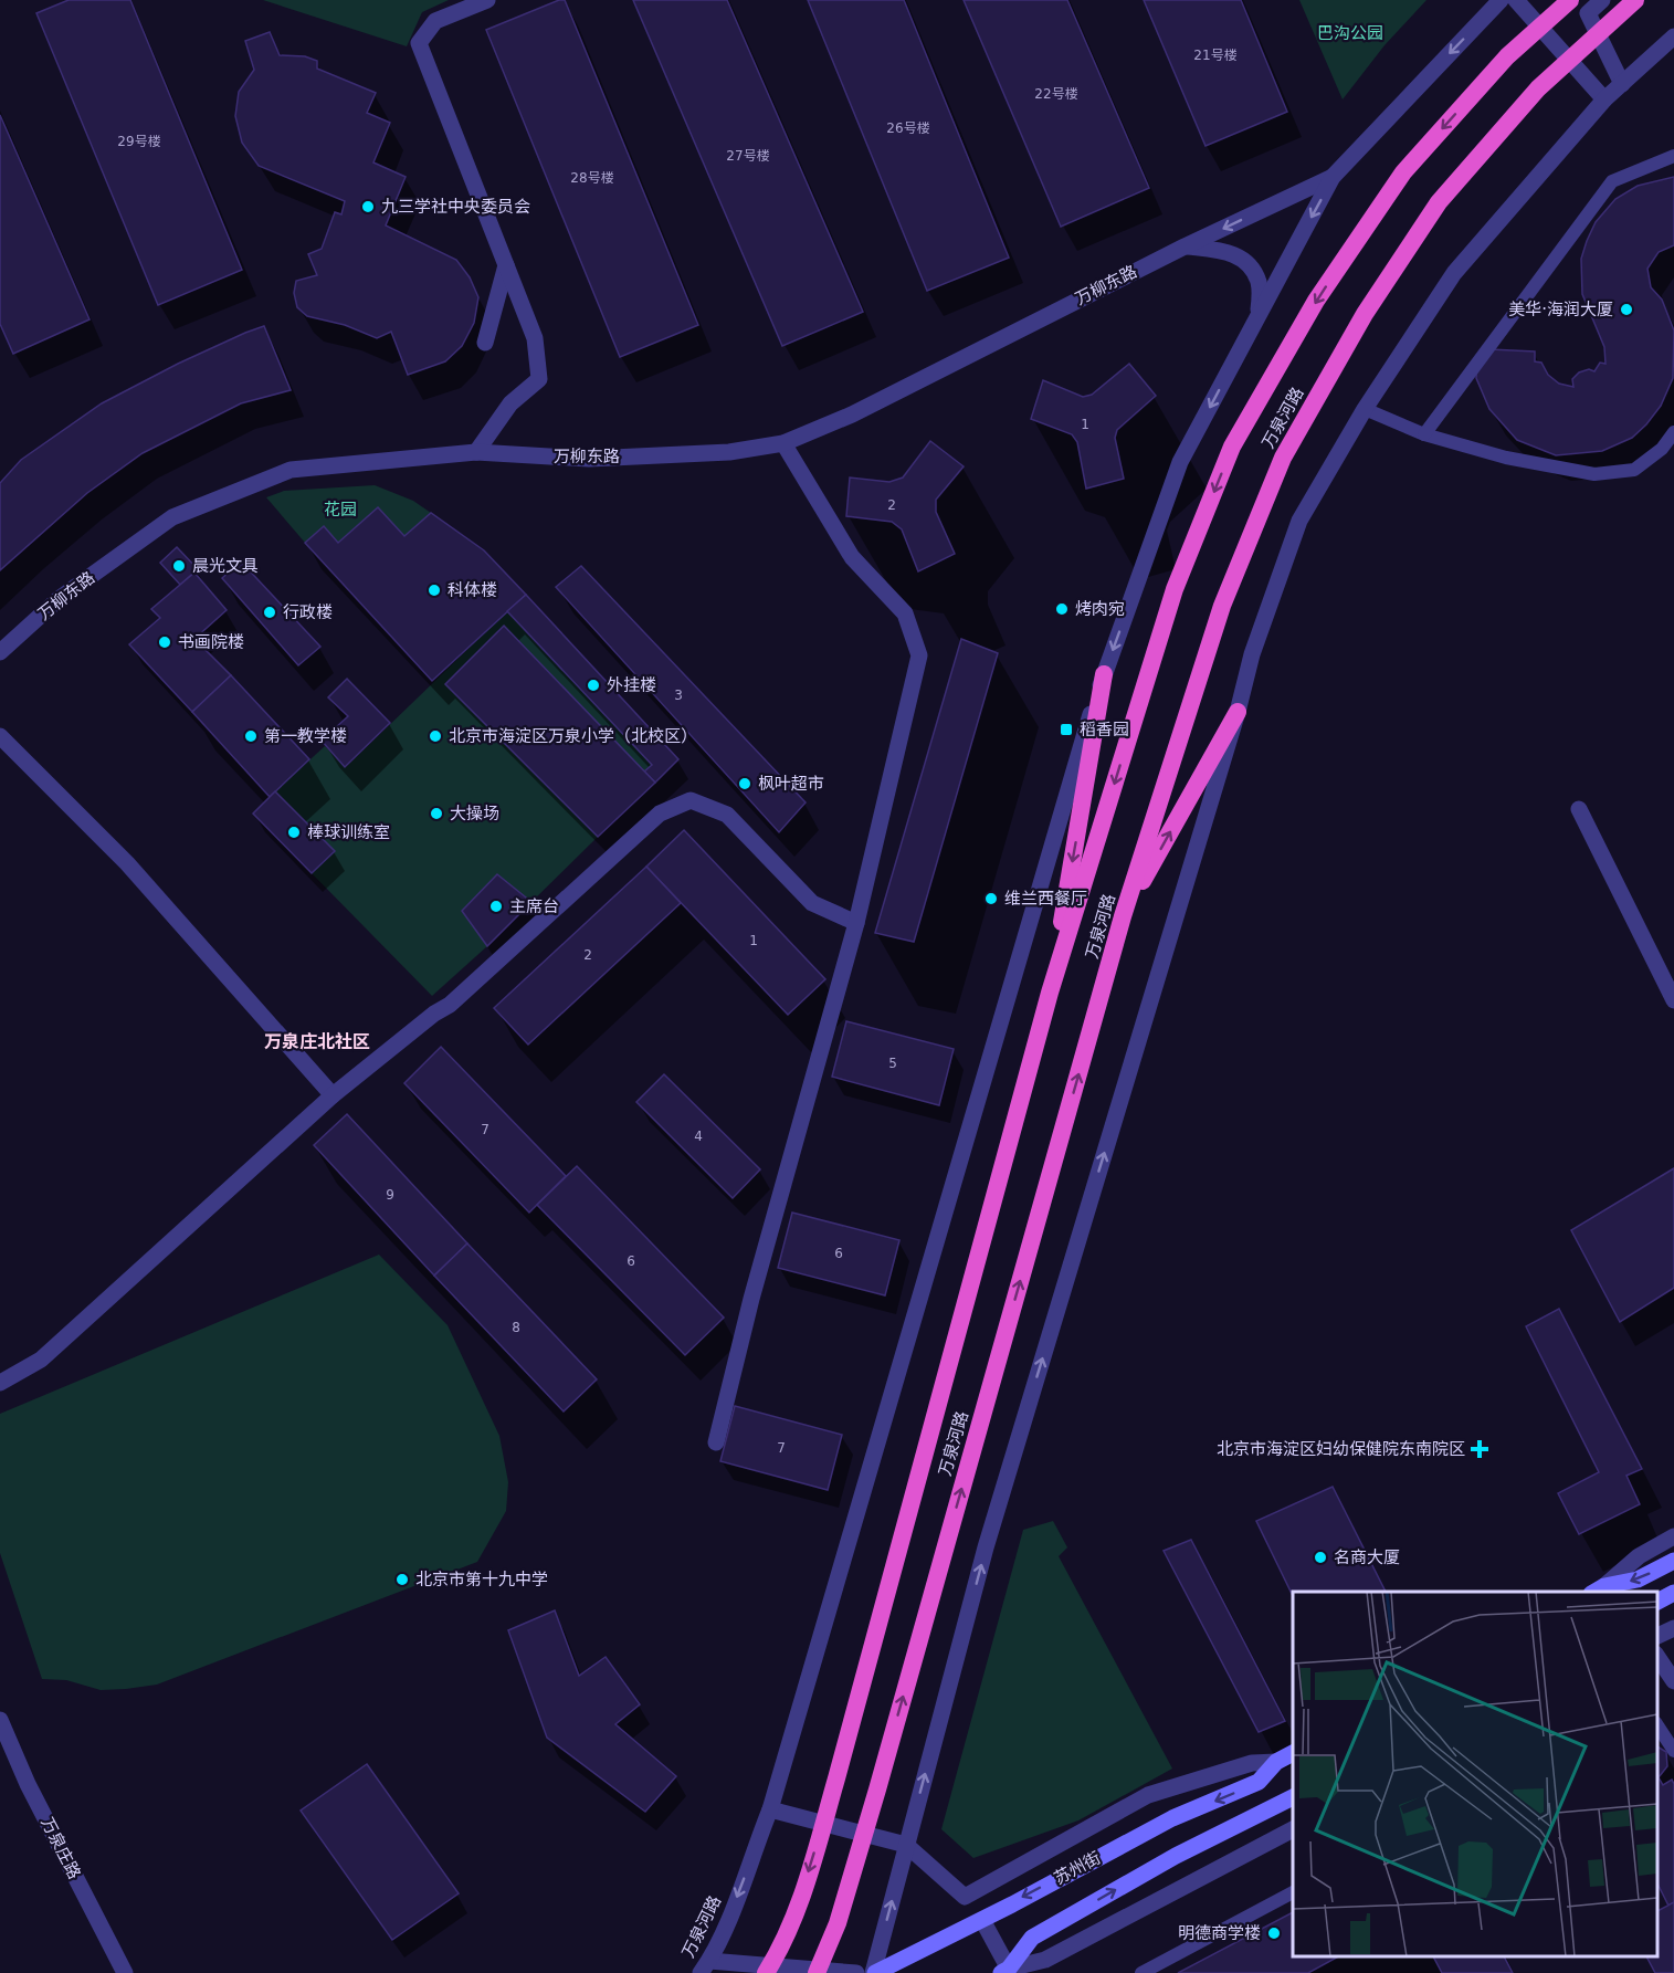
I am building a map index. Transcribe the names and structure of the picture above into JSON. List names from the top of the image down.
{
  "streets": {
    "highway": ["万泉河路"],
    "main road": ["苏州街"],
    "street": ["万柳东路", "万泉庄路"]
  },
  "crossings": [
    ["万柳东路", "万泉河路"]
  ],
  "districts": ["万泉庄北社区"],
  "parks": ["巴沟公园", "花园"],
  "places": {
    "other": [
      "九三学社中央委员会",
      "美华·海润大厦",
      "晨光文具",
      "科体楼",
      "烤肉宛",
      "行政楼",
      "书画院楼",
      "外挂楼",
      "第一教学楼",
      "北京市海淀区万泉小学（北校区）",
      "枫叶超市",
      "大操场",
      "棒球训练室",
      "维兰西餐厅",
      "主席台",
      "名商大厦",
      "北京市第十九中学",
      "明德商学楼"
    ],
    "transit": ["稻香园"],
    "health": ["北京市海淀区妇幼保健院东南院区"]
  },
  "house_numbers": [
    "21号楼",
    "22号楼",
    "26号楼",
    "29号楼",
    "27号楼",
    "28号楼",
    "1",
    "2",
    "3",
    "1",
    "2",
    "5",
    "7",
    "4",
    "9",
    "6",
    "6",
    "8",
    "7"
  ]
}
